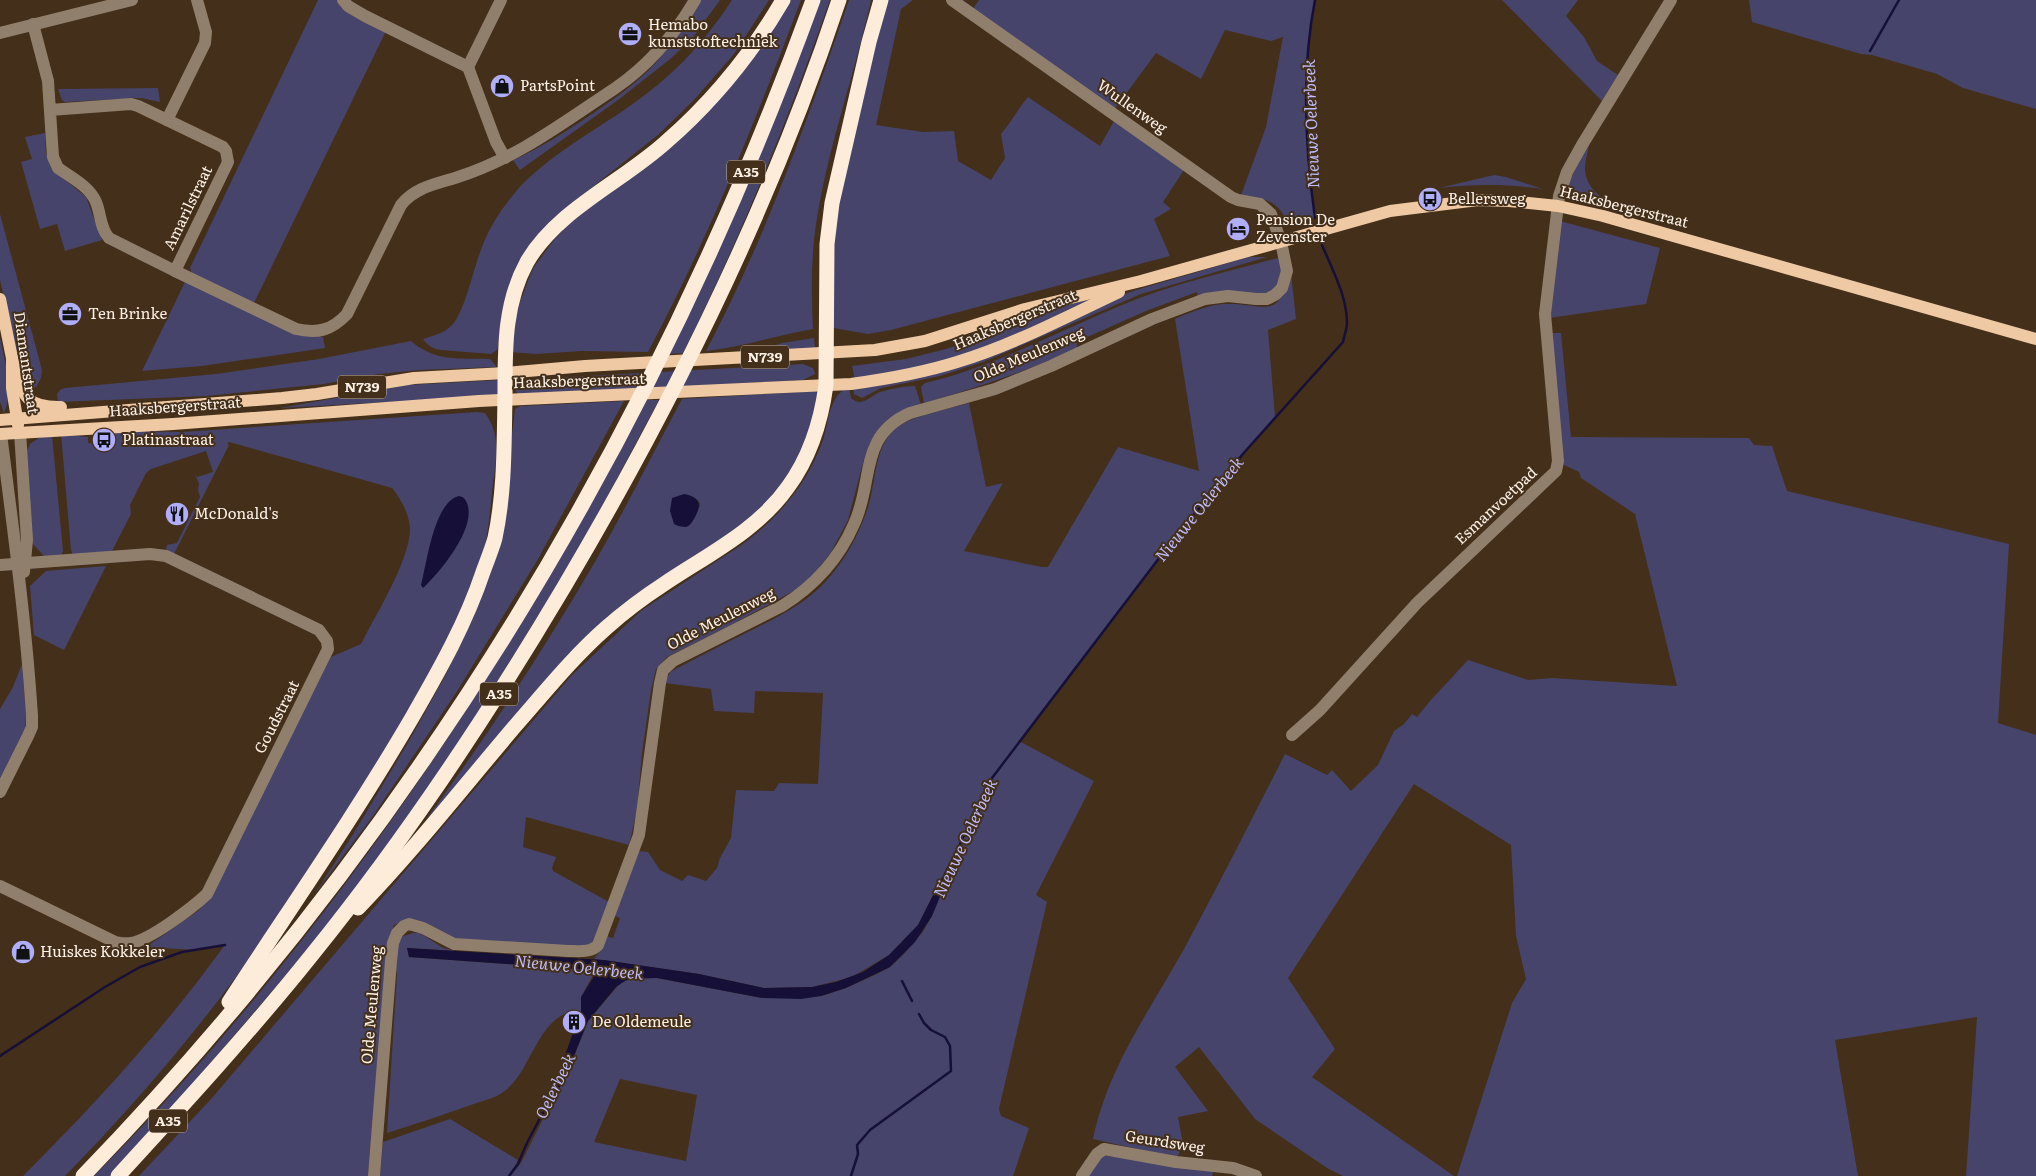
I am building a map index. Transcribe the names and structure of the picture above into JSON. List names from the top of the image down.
{
  "streets": {
    "highway": ["A35"],
    "main road": ["Haaksbergerstraat", "N739", "Diamantstraat"],
    "street": [
      "Wullenweg",
      "Amarilstraat",
      "Olde Meulenweg",
      "Esmanvoetpad",
      "Goudstraat",
      "Geurdsweg"
    ]
  },
  "crossings": [
    ["Wullenweg", "Haaksbergerstraat"],
    ["Wullenweg", "Olde Meulenweg"],
    ["A35", "Haaksbergerstraat"],
    ["Haaksbergerstraat", "Olde Meulenweg"],
    ["Haaksbergerstraat", "Diamantstraat"],
    ["Haaksbergerstraat", "Esmanvoetpad"]
  ],
  "water": ["Nieuwe Oelerbeek", "Oelerbeek"],
  "places": {
    "office": ["Hemabo kunststoftechniek", "Ten Brinke"],
    "shop": ["PartsPoint", "Huiskes Kokkeler"],
    "bus stop": ["Bellersweg", "Platinastraat"],
    "hotel": ["Pension De Zevenster"],
    "restaurant": ["McDonald's"],
    "building": ["De Oldemeule"]
  }
}
